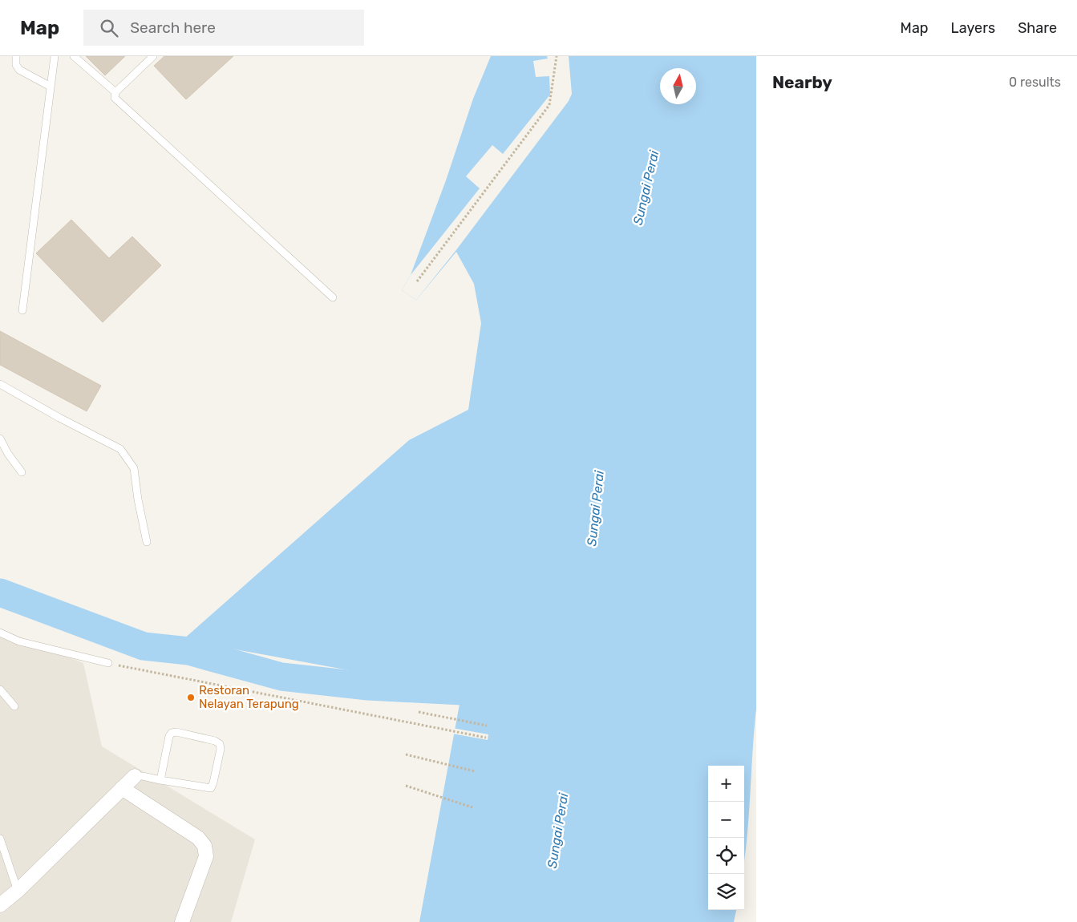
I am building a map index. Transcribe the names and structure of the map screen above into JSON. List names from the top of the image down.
{
  "water": ["Sungai Perai"],
  "places": ["Restoran Nelayan Terapung"],
  "north": "top",
  "page": {
    "header": "Map",
    "search": "Search here",
    "nav": ["Map", "Layers", "Share"],
    "heading": ["Nearby", "0 results"],
    "map_buttons": ["+", "−"]
  }
}
